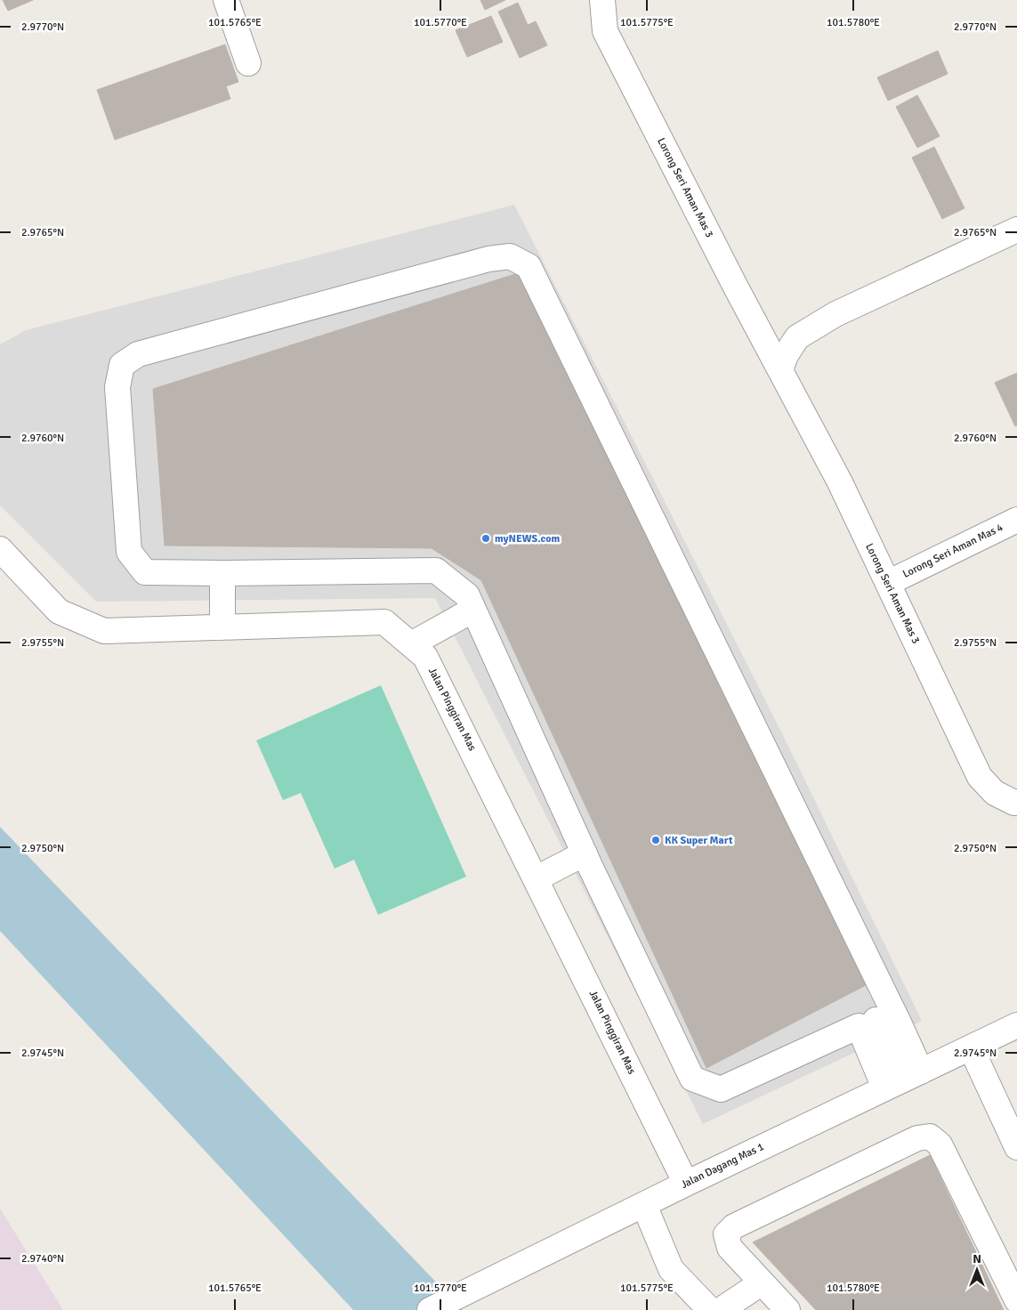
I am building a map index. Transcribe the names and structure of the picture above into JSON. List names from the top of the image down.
{
  "streets": {
    "street": [
      "Lorong Seri Aman Mas 3",
      "Lorong Seri Aman Mas 4",
      "Jalan Pinggiran Mas",
      "Jalan Dagang Mas 1"
    ]
  },
  "crossings": [
    ["Lorong Seri Aman Mas 3", "Lorong Seri Aman Mas 4"],
    ["Jalan Pinggiran Mas", "Jalan Dagang Mas 1"]
  ],
  "places": ["myNEWS.com", "KK Super Mart"],
  "north": "top",
  "coordinates": [
    "101.5765°E",
    "101.5770°E",
    "101.5775°E",
    "101.5780°E",
    "2.9770°N",
    "2.9765°N",
    "2.9760°N",
    "2.9755°N",
    "2.9750°N",
    "2.9745°N",
    "2.9740°N"
  ]
}
